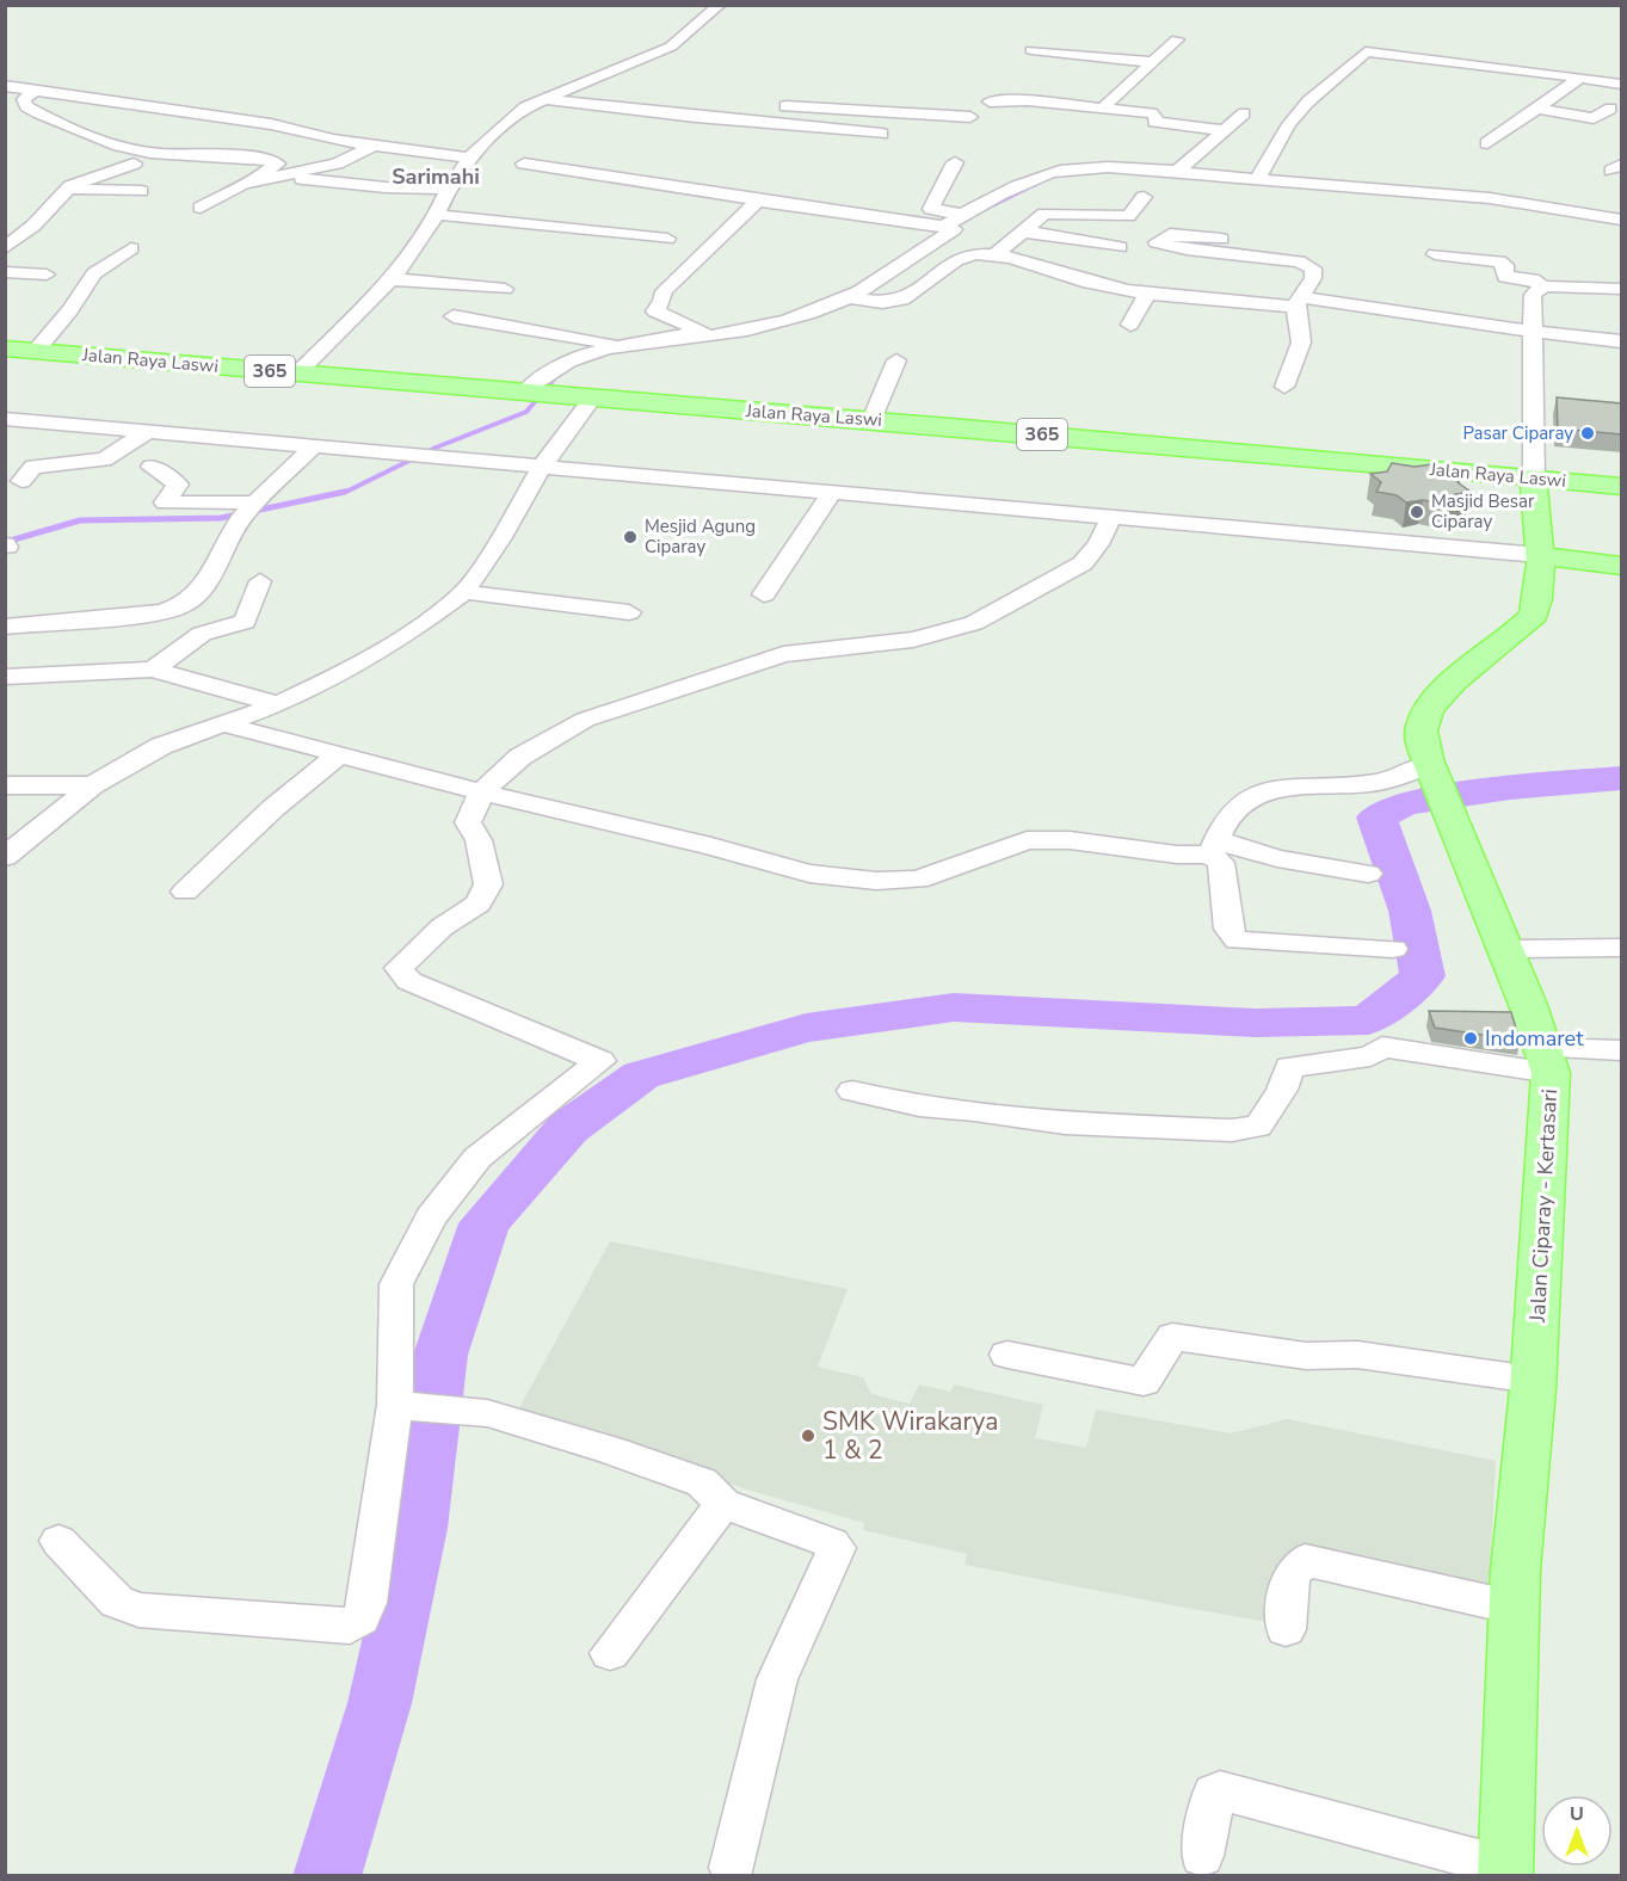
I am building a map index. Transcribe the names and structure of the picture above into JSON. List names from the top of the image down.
{
  "streets": {
    "main road": ["Jalan Raya Laswi", "365", "Jalan Ciparay - Kertasari"]
  },
  "crossings": [
    ["Jalan Raya Laswi", "Jalan Ciparay - Kertasari"]
  ],
  "districts": ["Sarimahi"],
  "places": [
    "Pasar Ciparay",
    "Masjid Besar Ciparay",
    "Mesjid Agung Ciparay",
    "Indomaret",
    "SMK Wirakarya 1 & 2"
  ],
  "north": "top"
}
